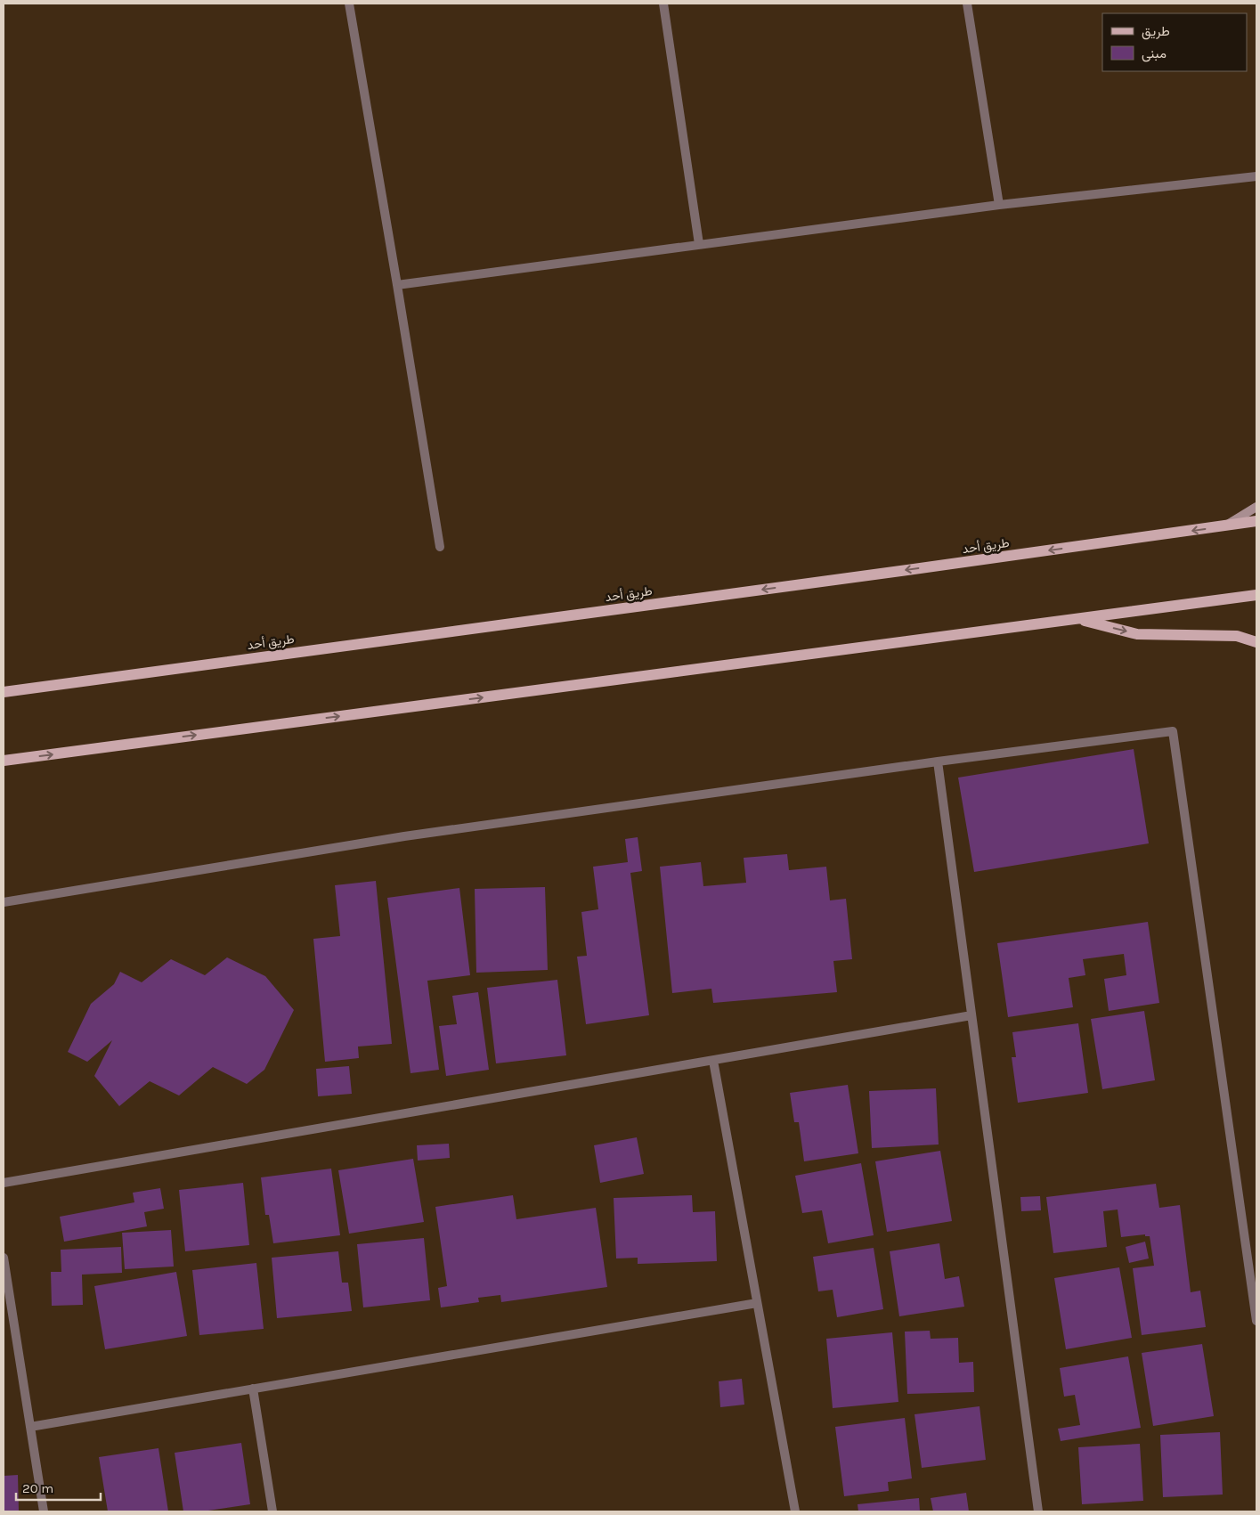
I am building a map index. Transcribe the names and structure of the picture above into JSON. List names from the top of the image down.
{
  "streets": {
    "main road": ["طريق أحد"]
  },
  "legend": ["طريق", "مبنى"],
  "scale_bar": "20 m"
}
